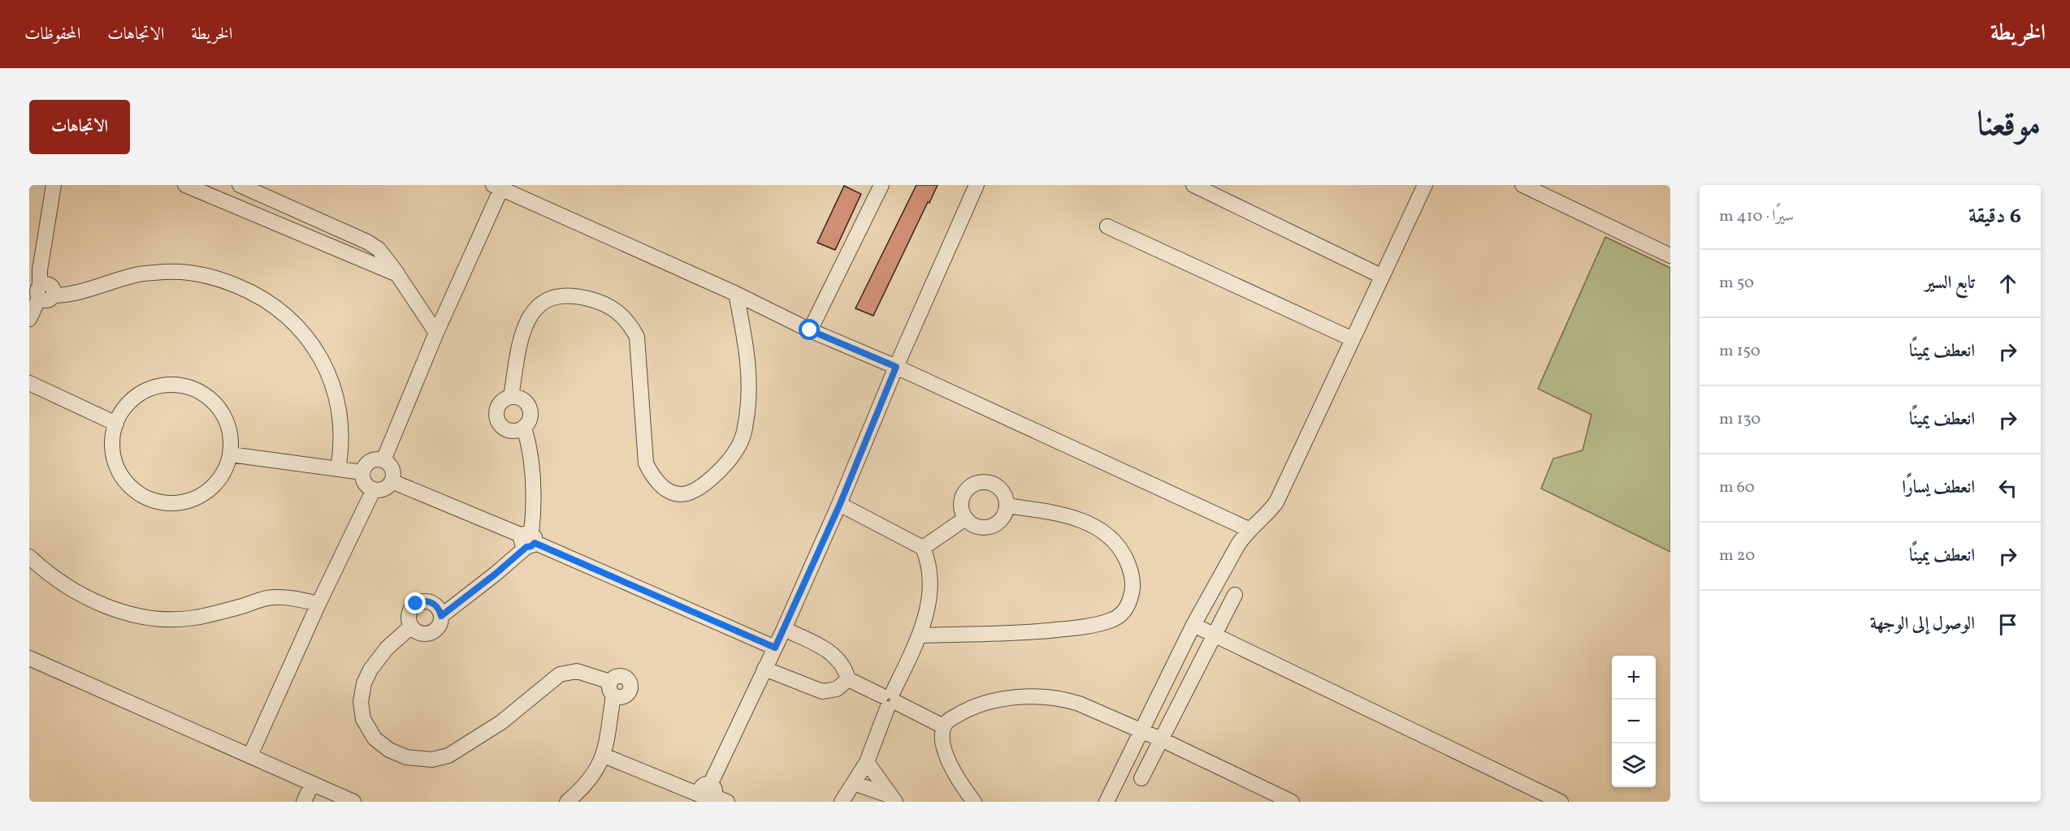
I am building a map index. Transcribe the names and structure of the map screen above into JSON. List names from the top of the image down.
{
  "page": {
    "header": "الخريطة",
    "nav": ["الخريطة", "الاتجاهات", "المحفوظات"],
    "title": "موقعنا",
    "buttons": "الاتجاهات",
    "heading": ["6 دقيقة", "سيرًا · 410 m"],
    "list": [
      ["تابع السير", "50 m"],
      ["انعطف يمينًا", "150 m"],
      ["انعطف يمينًا", "130 m"],
      ["انعطف يسارًا", "60 m"],
      ["انعطف يمينًا", "20 m"],
      "الوصول إلى الوجهة"
    ],
    "map_buttons": ["+", "−"]
  }
}
